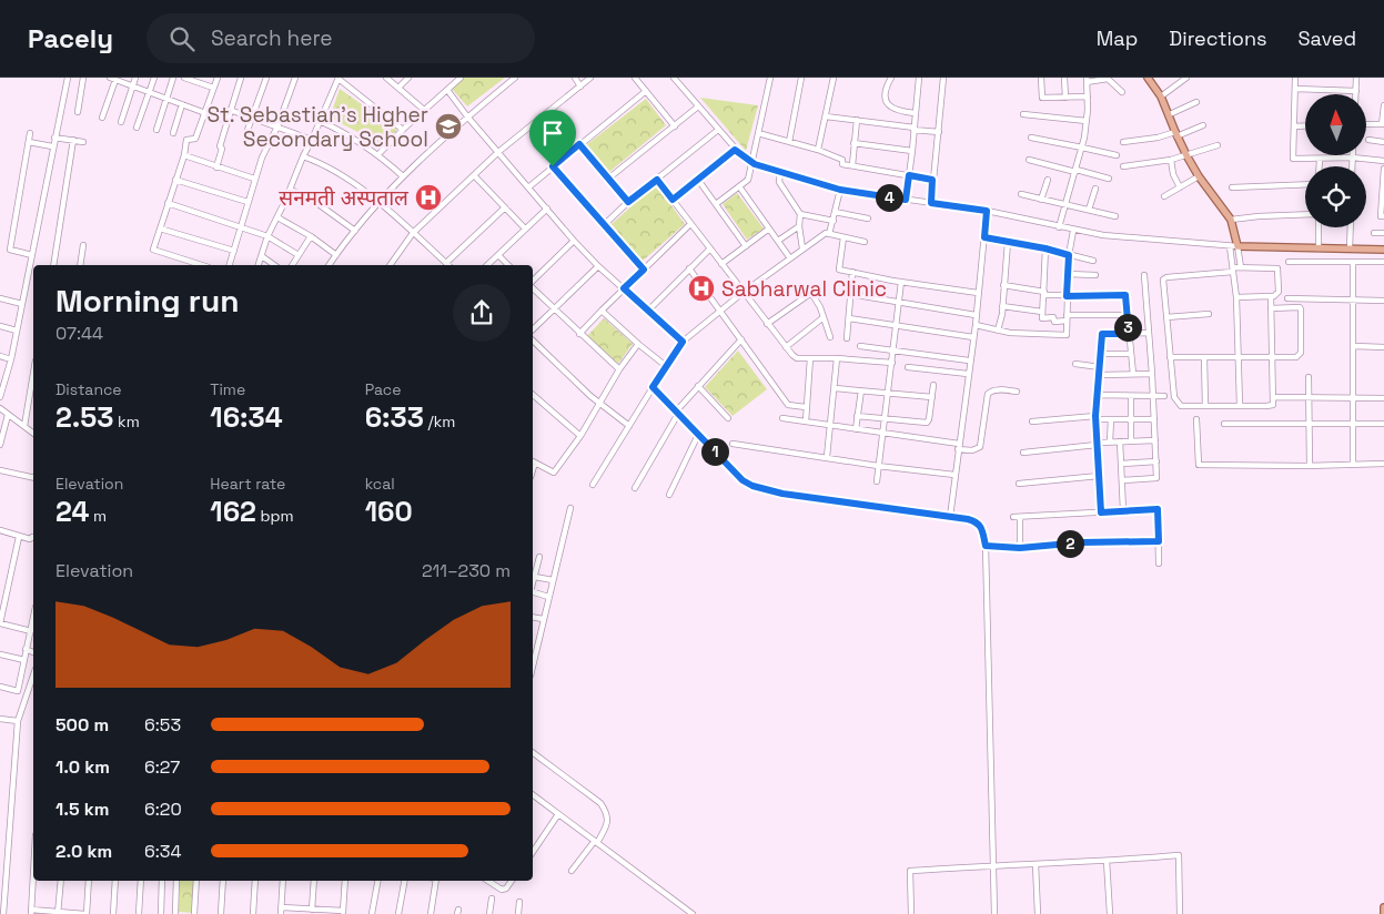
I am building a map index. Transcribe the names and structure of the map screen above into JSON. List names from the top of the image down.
{
  "places": {
    "school or university": ["St. Sebastian's Higher Secondary School"],
    "hospital": ["सनमती अस्पताल", "Sabharwal Clinic"]
  },
  "north": "top",
  "page": {
    "header": "Pacely",
    "search": "Search here",
    "nav": ["Map", "Directions", "Saved"],
    "pins": [
      "4",
      "3",
      "1",
      "2"
    ],
    "heading": ["Morning run", "07:44"],
    "stats": [
      ["Distance", "2.53 km"],
      ["Time", "16:34"],
      ["Pace", "6:33 /km"],
      ["Elevation", "24 m"],
      ["Heart rate", "162 bpm"],
      ["kcal", "160"]
    ],
    "chart": ["Elevation", "211–230 m"],
    "list": [
      {
        "name": "500 m",
        "note": "6:53"
      },
      {
        "name": "1.0 km",
        "note": "6:27"
      },
      {
        "name": "1.5 km",
        "note": "6:20"
      },
      {
        "name": "2.0 km",
        "note": "6:34"
      }
    ]
  }
}
